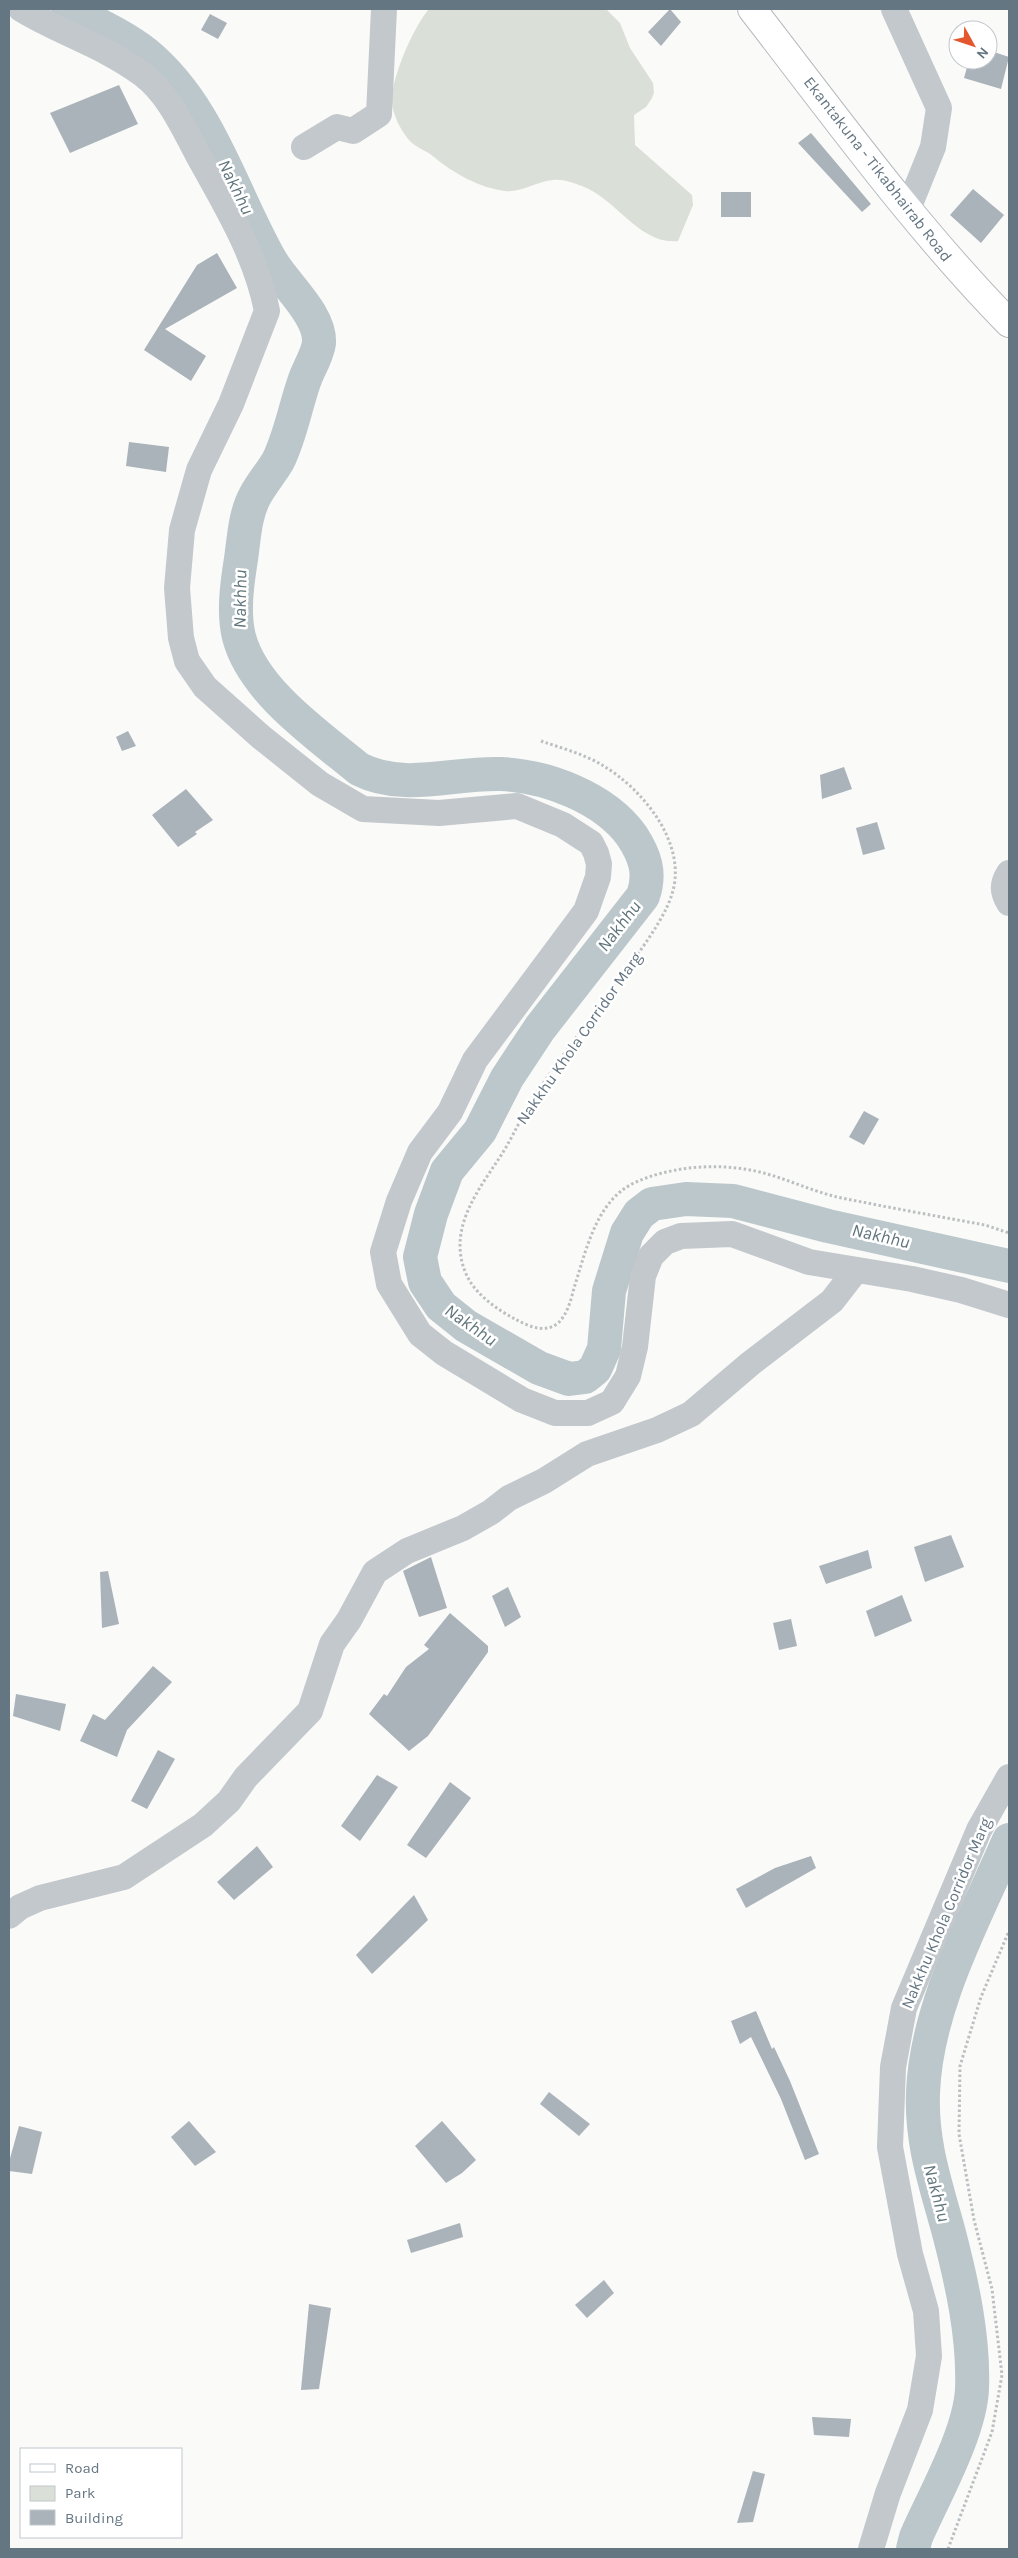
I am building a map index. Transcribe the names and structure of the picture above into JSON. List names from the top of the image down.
{
  "streets": {
    "main road": ["Ekantakuna - Tikabhairab Road"],
    "street": ["Nakkhu Khola Corridor Marg"]
  },
  "water": ["Nakhhu"],
  "legend": ["Road", "Park", "Building"],
  "north": "bottom right"
}
